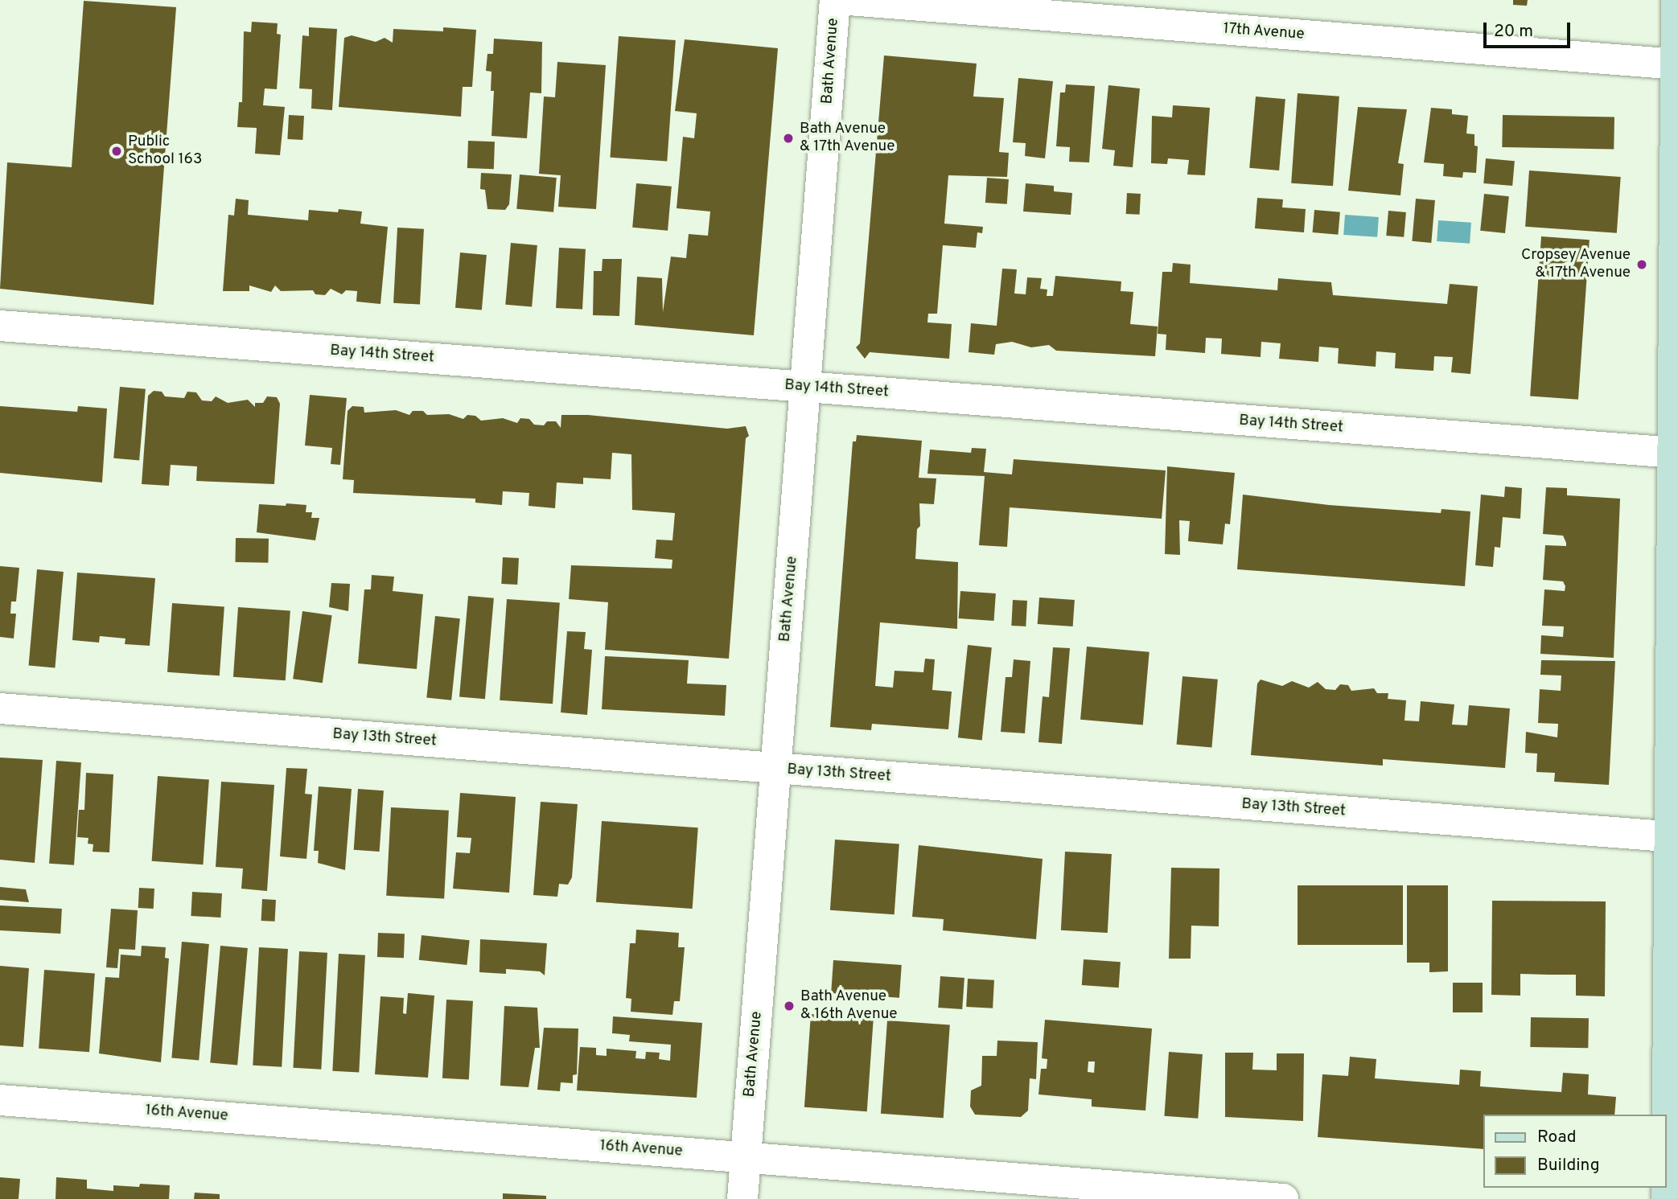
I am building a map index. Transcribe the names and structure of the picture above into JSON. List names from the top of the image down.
{
  "streets": {
    "street": [
      "17th Avenue",
      "Bath Avenue",
      "Bay 14th Street",
      "Bay 13th Street",
      "16th Avenue"
    ]
  },
  "crossings": [
    ["Bath Avenue", "Bay 14th Street"],
    ["Bath Avenue", "Bay 13th Street"],
    ["Bath Avenue", "16th Avenue"]
  ],
  "places": [
    "Bath Avenue & 17th Avenue",
    "Public School 163",
    "Cropsey Avenue & 17th Avenue",
    "Bath Avenue & 16th Avenue"
  ],
  "legend": ["Road", "Building"],
  "scale_bar": "20 m"
}
